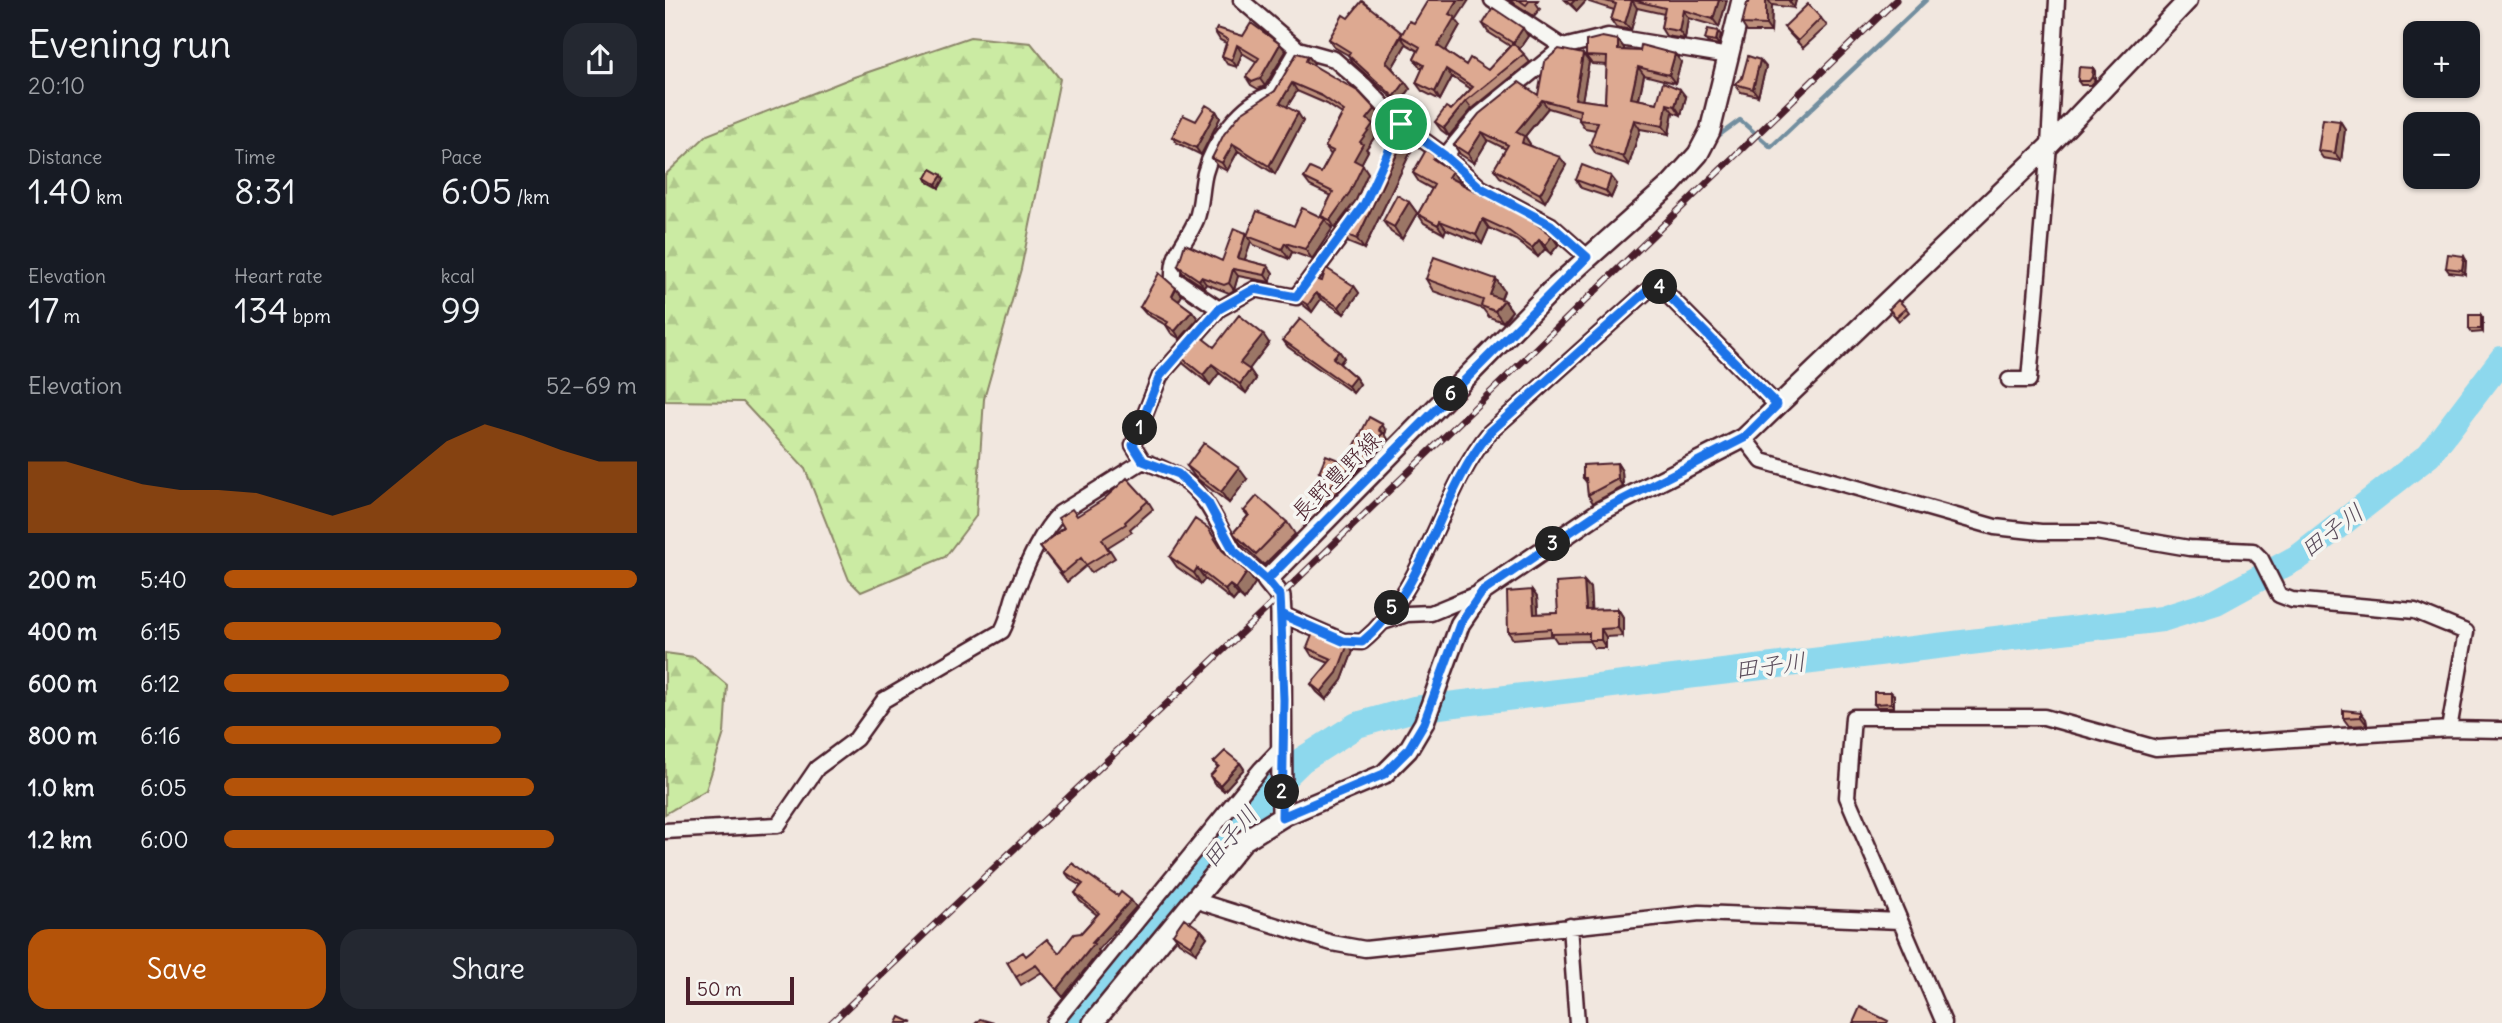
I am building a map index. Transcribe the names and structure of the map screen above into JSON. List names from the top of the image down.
{
  "streets": {
    "main road": ["長野豊野線"]
  },
  "water": ["田子川"],
  "scale_bar": "50 m",
  "page": {
    "heading": ["Evening run", "20:10"],
    "map_buttons": ["+", "−"],
    "stats": [
      ["Distance", "1.40 km"],
      ["Time", "8:31"],
      ["Pace", "6:05 /km"],
      ["Elevation", "17 m"],
      ["Heart rate", "134 bpm"],
      ["kcal", "99"]
    ],
    "pins": [
      "4",
      "6",
      "1",
      "3",
      "5",
      "2"
    ],
    "chart": ["Elevation", "52–69 m"],
    "list": [
      {
        "name": "200 m",
        "note": "5:40"
      },
      {
        "name": "400 m",
        "note": "6:15"
      },
      {
        "name": "600 m",
        "note": "6:12"
      },
      {
        "name": "800 m",
        "note": "6:16"
      },
      {
        "name": "1.0 km",
        "note": "6:05"
      },
      {
        "name": "1.2 km",
        "note": "6:00"
      }
    ],
    "buttons": ["Save", "Share"],
    "scale": "50 m"
  }
}
